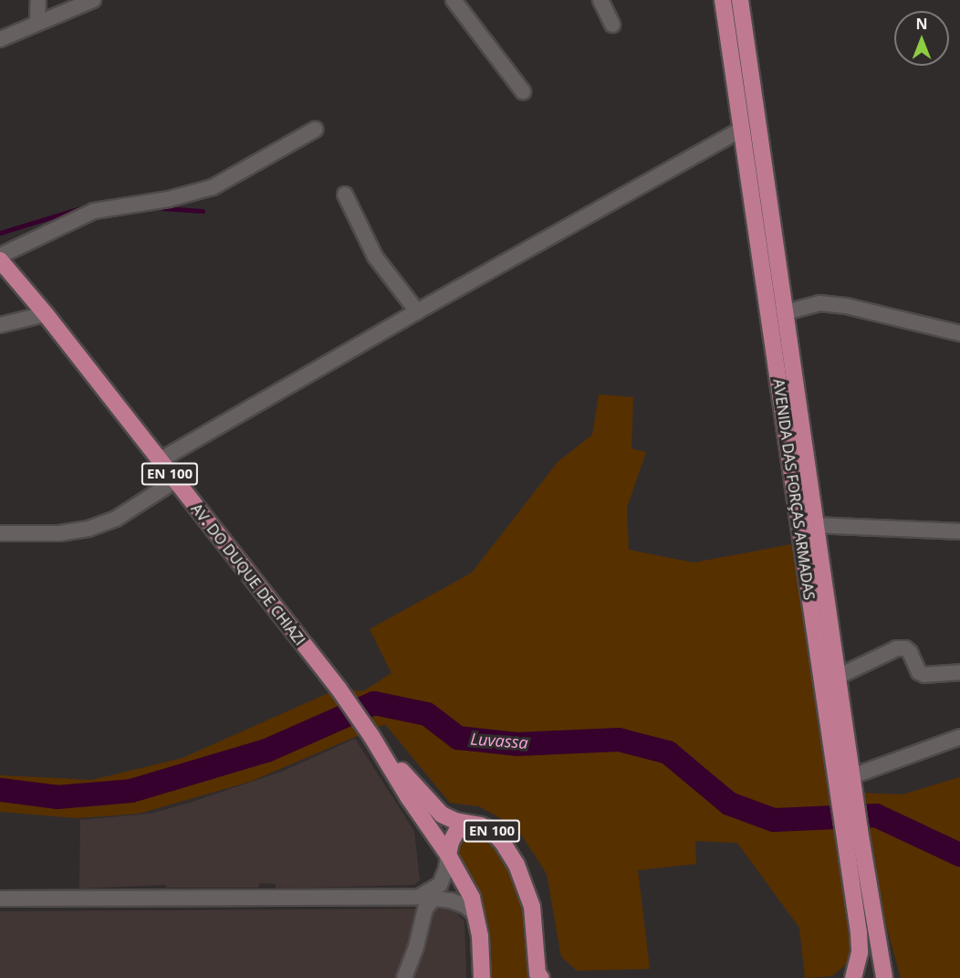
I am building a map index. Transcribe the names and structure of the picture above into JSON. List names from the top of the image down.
{
  "streets": {
    "main road": ["EN 100", "AVENIDA DAS FORÇAS ARMADAS", "AV. DO DUQUE DE CHIAZI"]
  },
  "crossings": [
    ["EN 100", "AV. DO DUQUE DE CHIAZI"]
  ],
  "water": ["Luvassa"],
  "north": "top"
}
